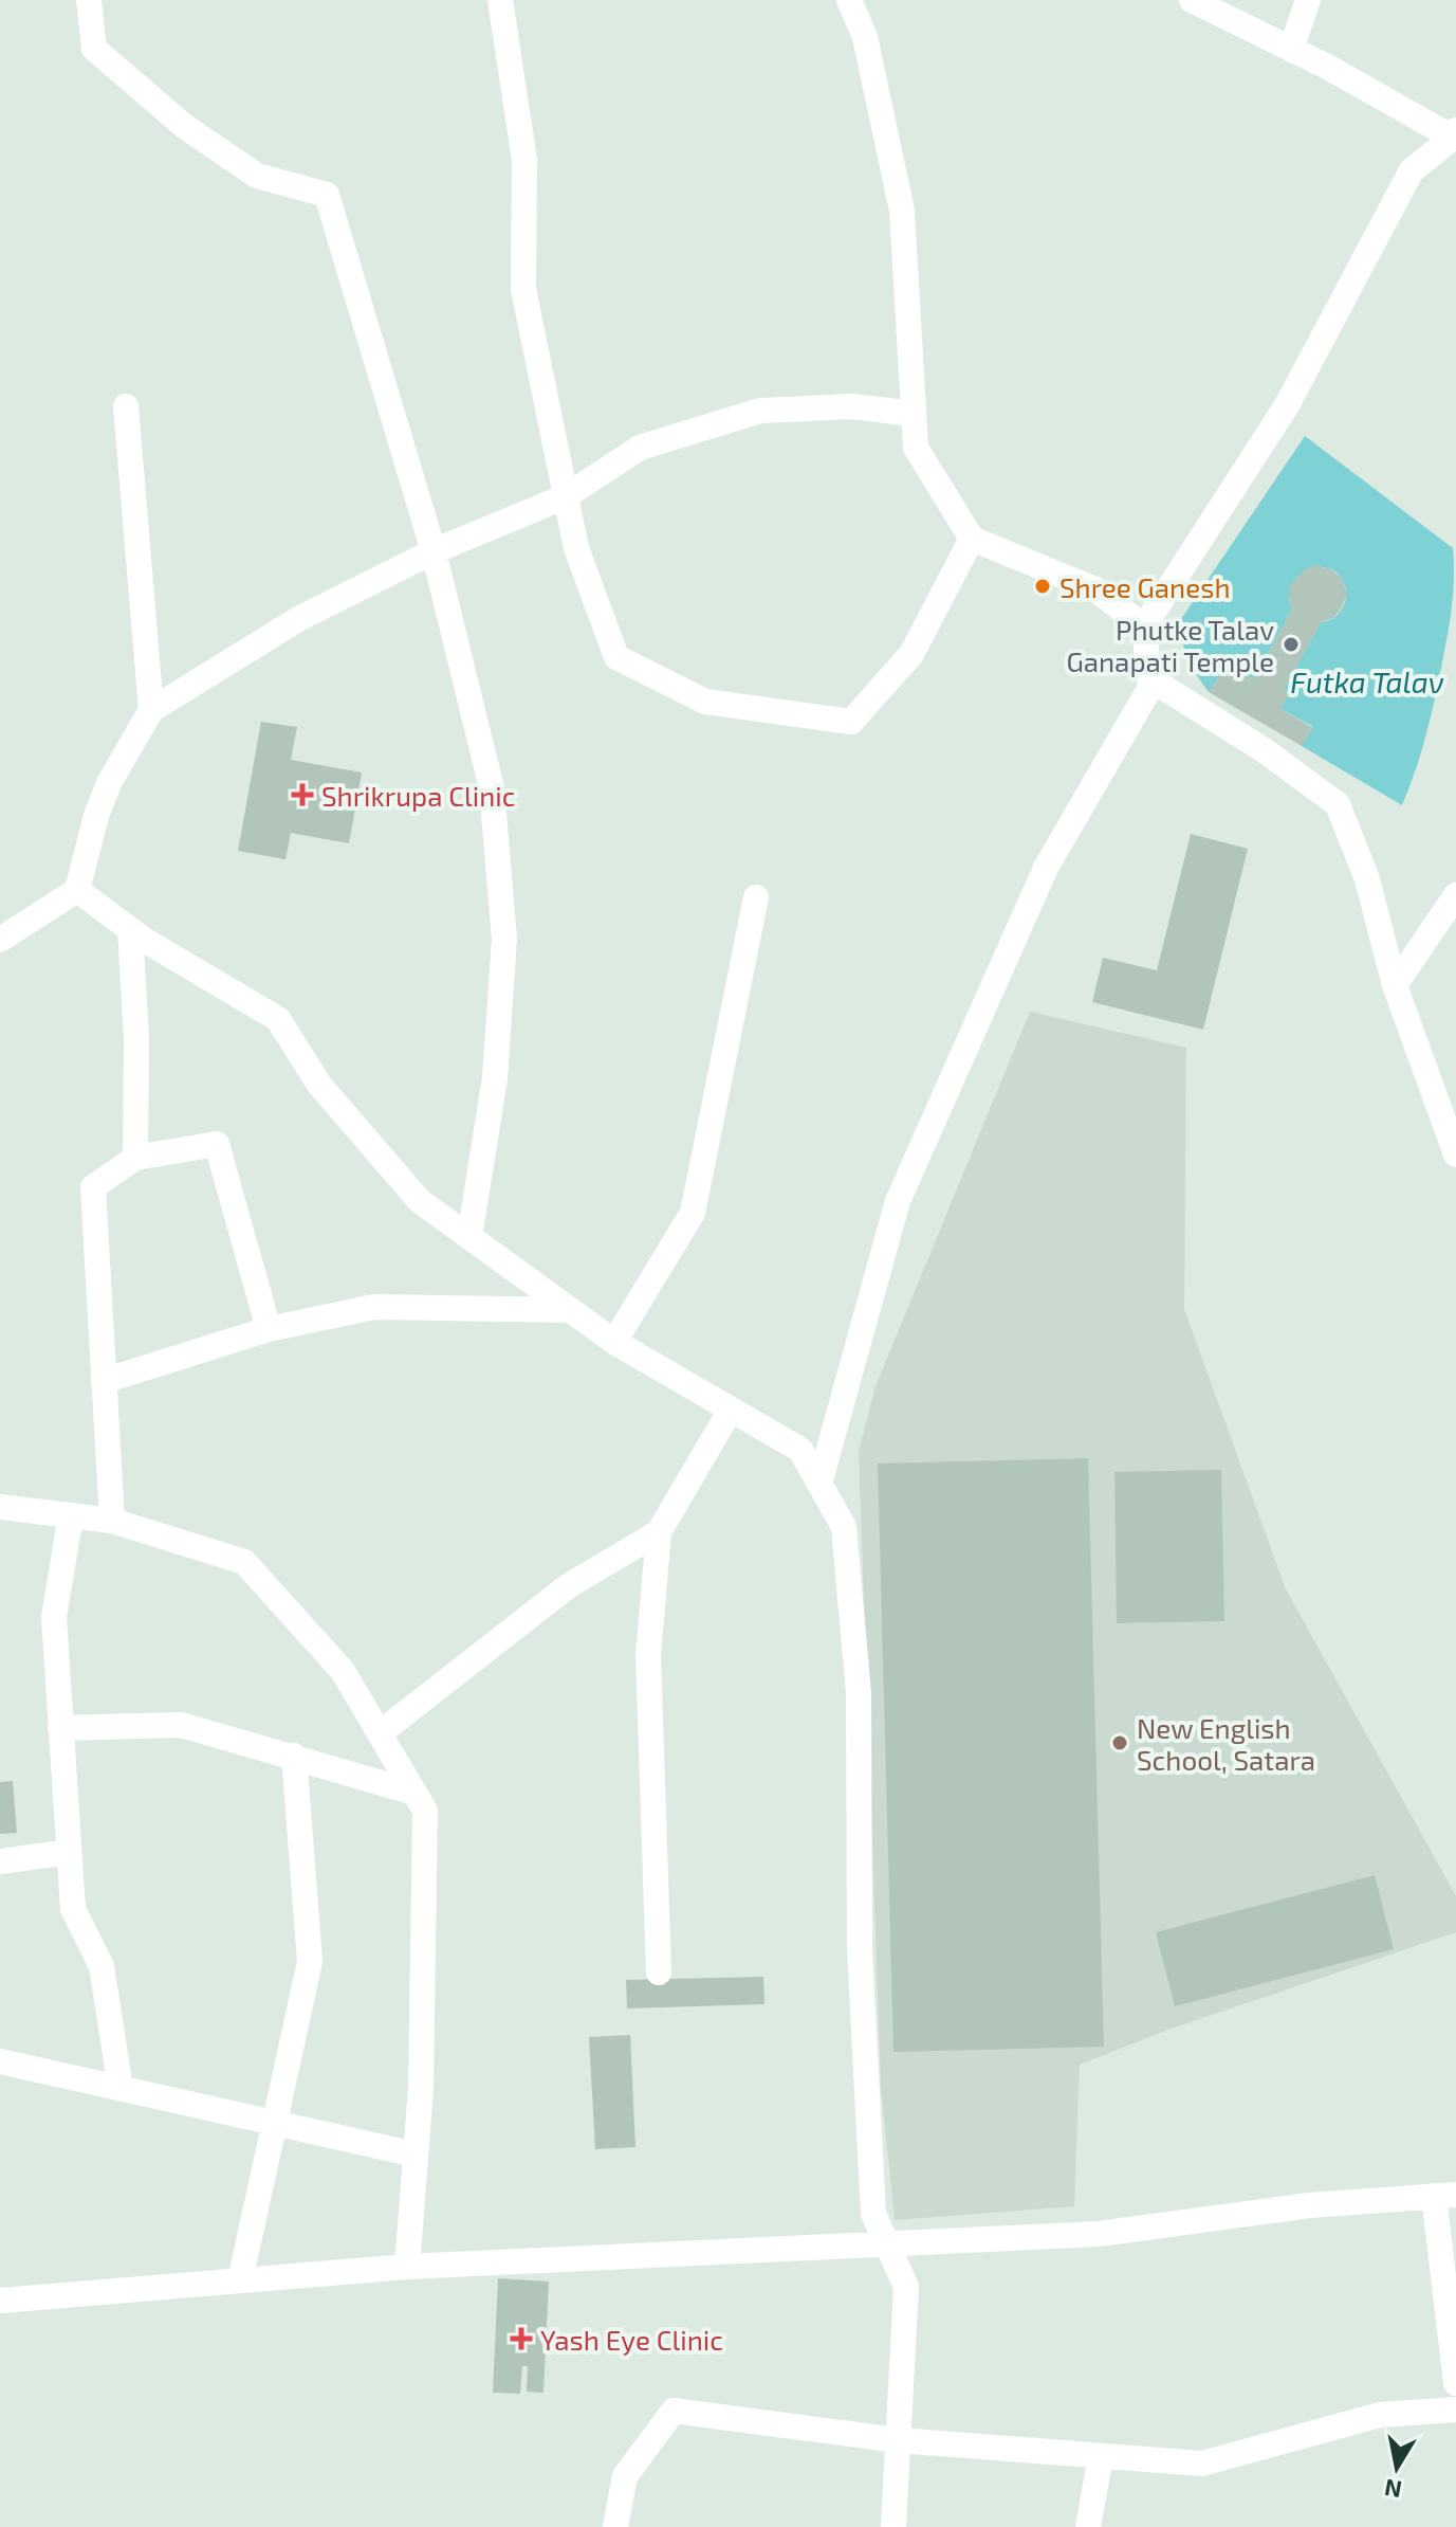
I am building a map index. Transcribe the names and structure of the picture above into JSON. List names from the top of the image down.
{
  "water": ["Futka Talav"],
  "places": {
    "other": ["Shree Ganesh", "Phutke Talav Ganapati Temple", "New English School, Satara"],
    "health": ["Shrikrupa Clinic", "Yash Eye Clinic"]
  },
  "north": "bottom"
}
